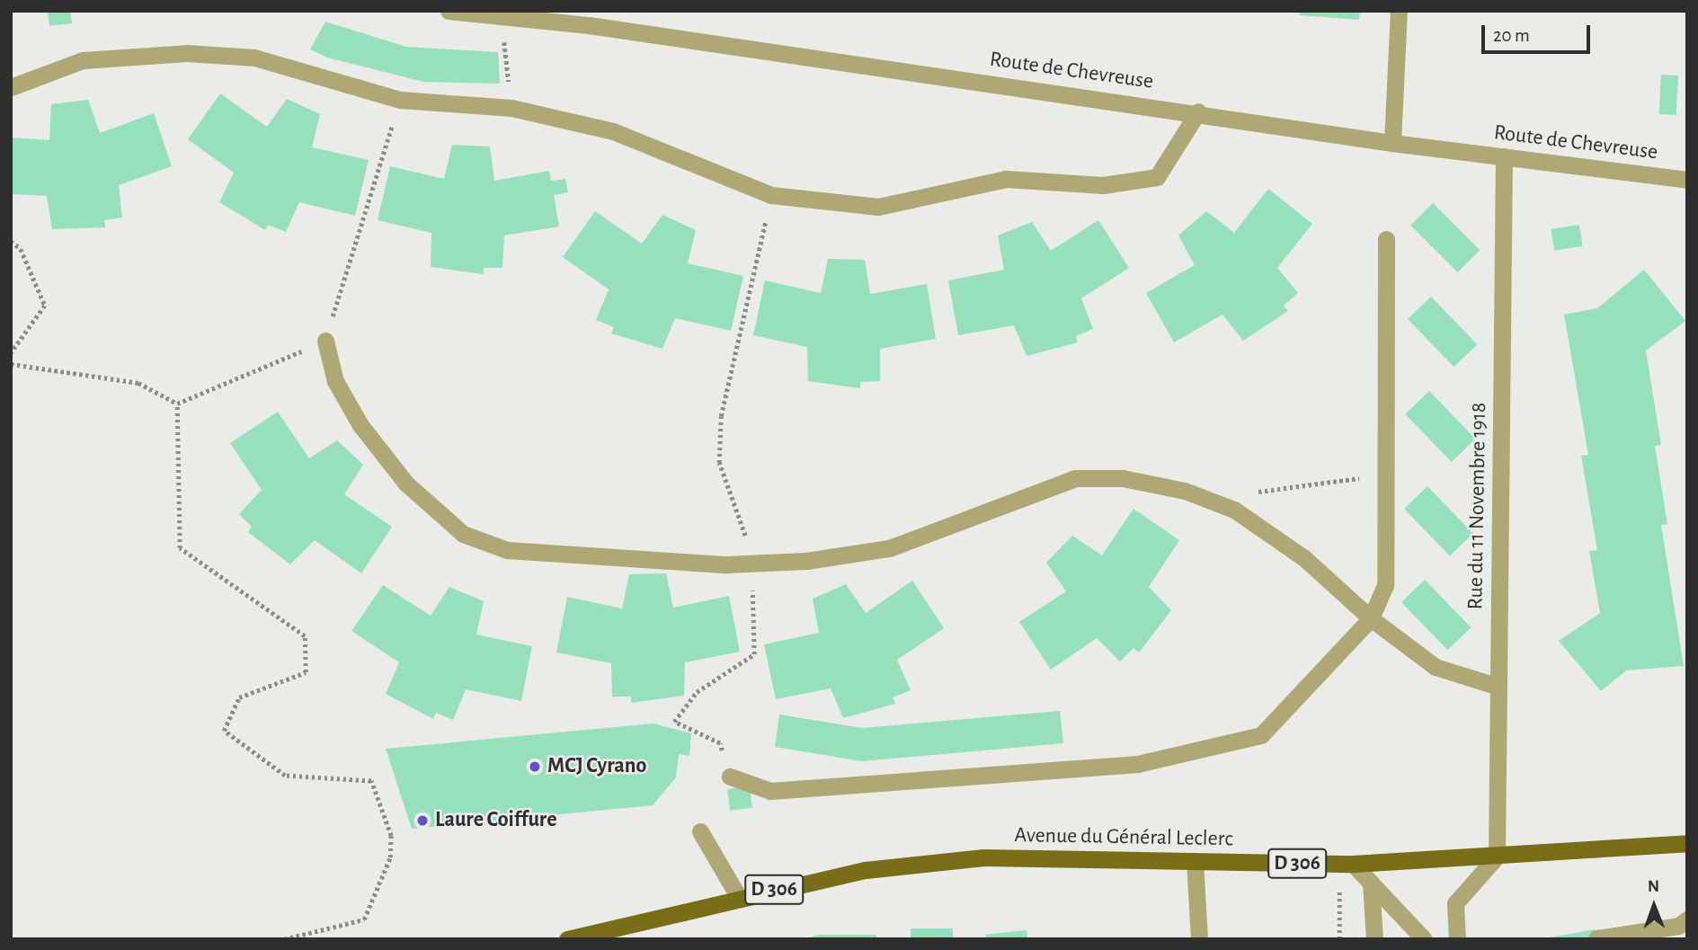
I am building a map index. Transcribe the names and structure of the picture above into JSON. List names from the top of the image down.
{
  "streets": {
    "main road": ["Avenue du Général Leclerc", "D 306"],
    "street": ["Route de Chevreuse", "Rue du 11 Novembre 1918"]
  },
  "crossings": [
    ["Route de Chevreuse", "Rue du 11 Novembre 1918"],
    ["Rue du 11 Novembre 1918", "Avenue du Général Leclerc"]
  ],
  "places": ["MCJ Cyrano", "Laure Coiffure"],
  "scale_bar": "20 m",
  "north": "top"
}
